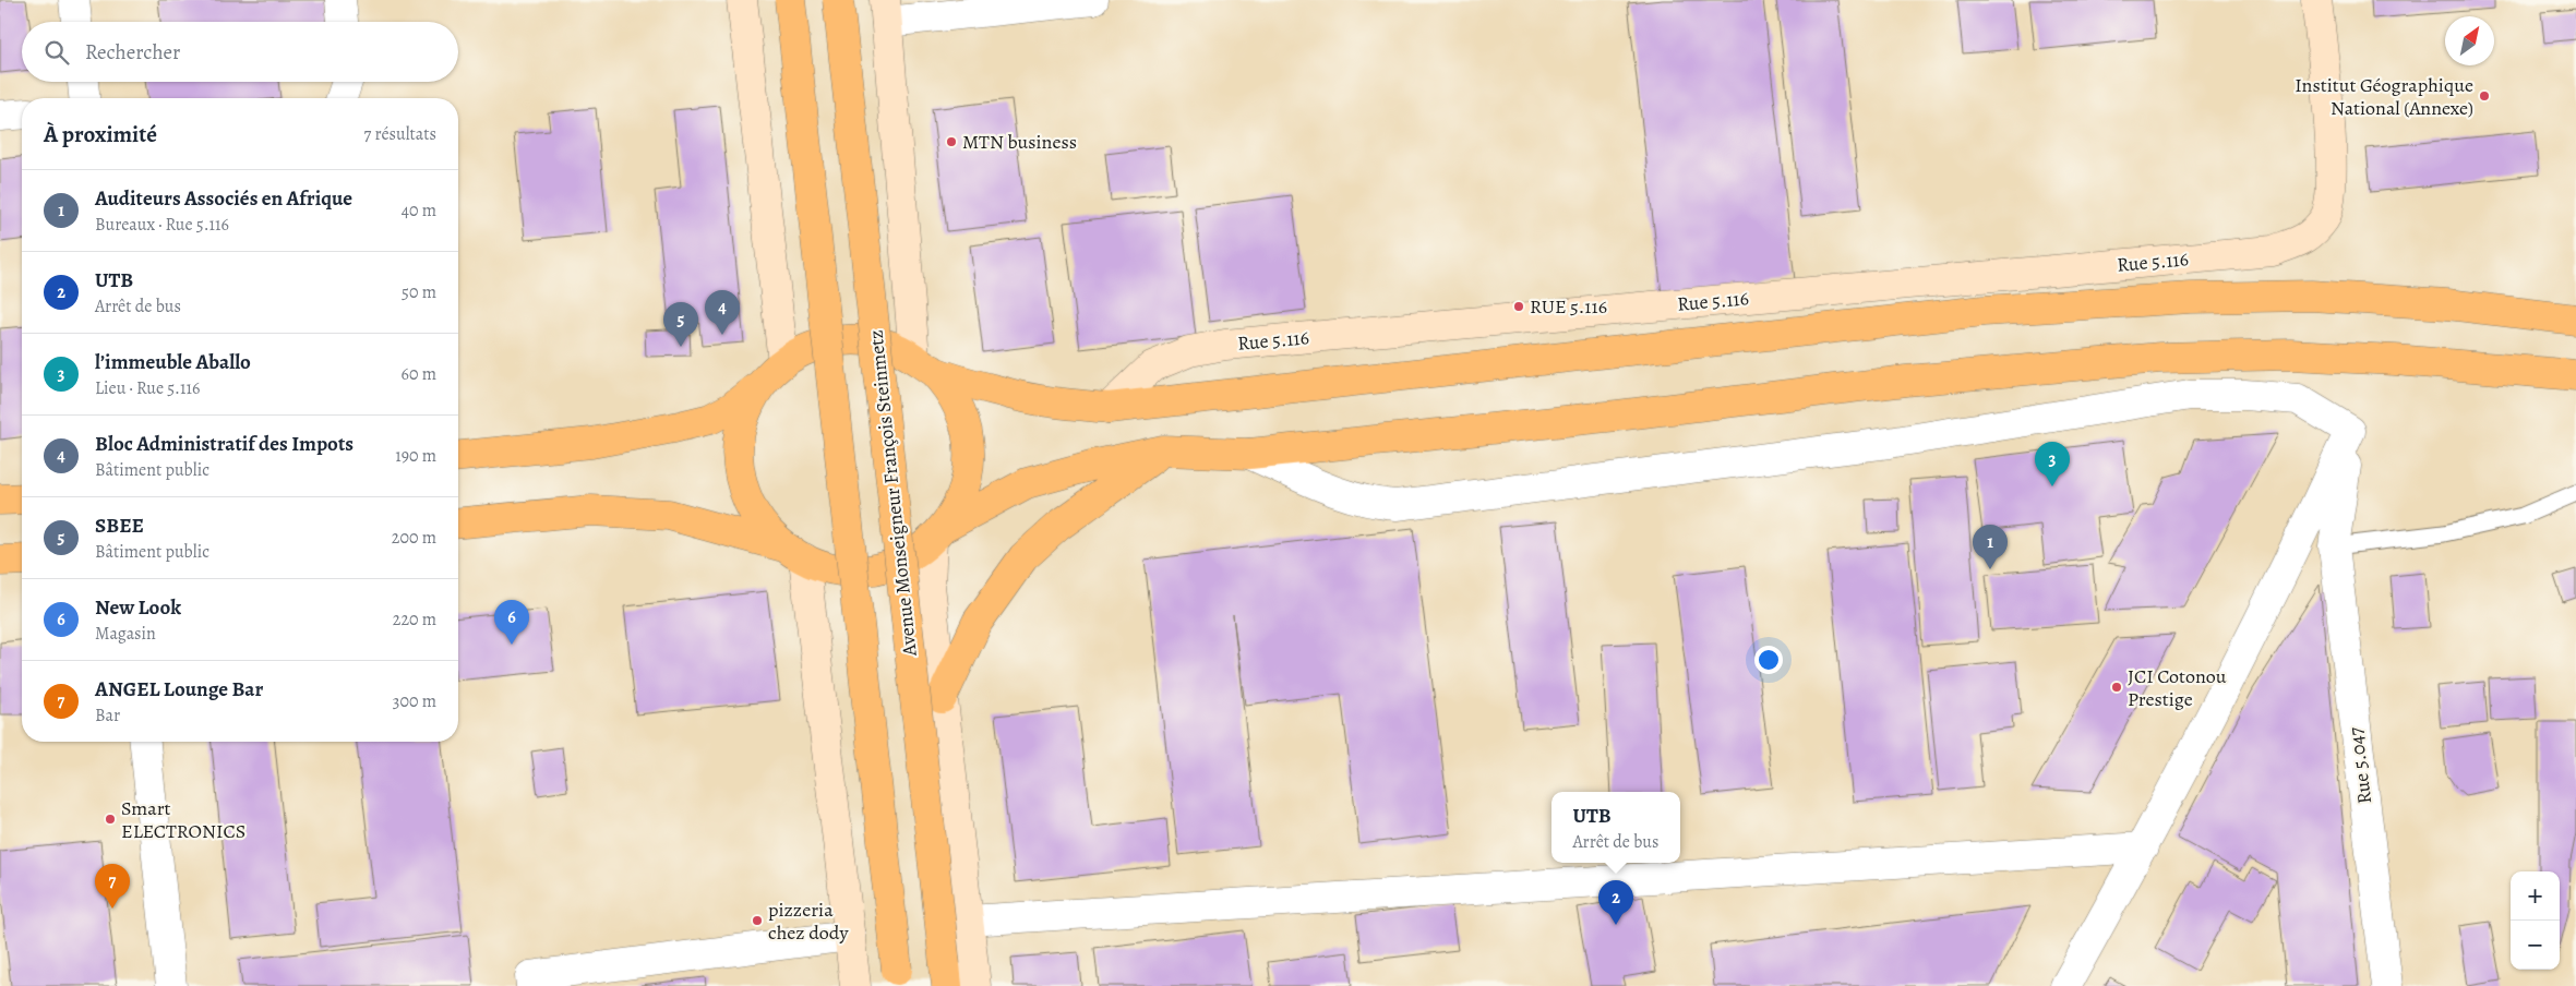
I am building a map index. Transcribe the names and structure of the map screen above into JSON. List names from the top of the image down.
{
  "streets": {
    "main road": ["Rue 5.116", "Avenue Monseigneur François Steinmetz"],
    "street": ["Rue 5.047"]
  },
  "places": [
    "Institut Géographique National (Annexe)",
    "MTN business",
    "RUE 5.116",
    "JCI Cotonou Prestige",
    "Smart ELECTRONICS",
    "pizzeria chez dody"
  ],
  "north": "top right",
  "page": {
    "search": "Rechercher",
    "heading": ["À proximité", "7 résultats"],
    "list": [
      {
        "mark": "1",
        "name": "Auditeurs Associés en Afrique",
        "note": "Bureaux · Rue 5.116",
        "value": "40 m"
      },
      {
        "mark": "2",
        "name": "UTB",
        "note": "Arrêt de bus",
        "value": "50 m"
      },
      {
        "mark": "3",
        "name": "l’immeuble Aballo",
        "note": "Lieu · Rue 5.116",
        "value": "60 m"
      },
      {
        "mark": "4",
        "name": "Bloc Administratif des Impots",
        "note": "Bâtiment public",
        "value": "190 m"
      },
      {
        "mark": "5",
        "name": "SBEE",
        "note": "Bâtiment public",
        "value": "200 m"
      },
      {
        "mark": "6",
        "name": "New Look",
        "note": "Magasin",
        "value": "220 m"
      },
      {
        "mark": "7",
        "name": "ANGEL Lounge Bar",
        "note": "Bar",
        "value": "300 m"
      }
    ],
    "pins": [
      "4",
      "5",
      "3",
      "1",
      "6",
      "7",
      "2"
    ],
    "popup": ["UTB", "Arrêt de bus"],
    "map_buttons": ["+", "−"]
  }
}
